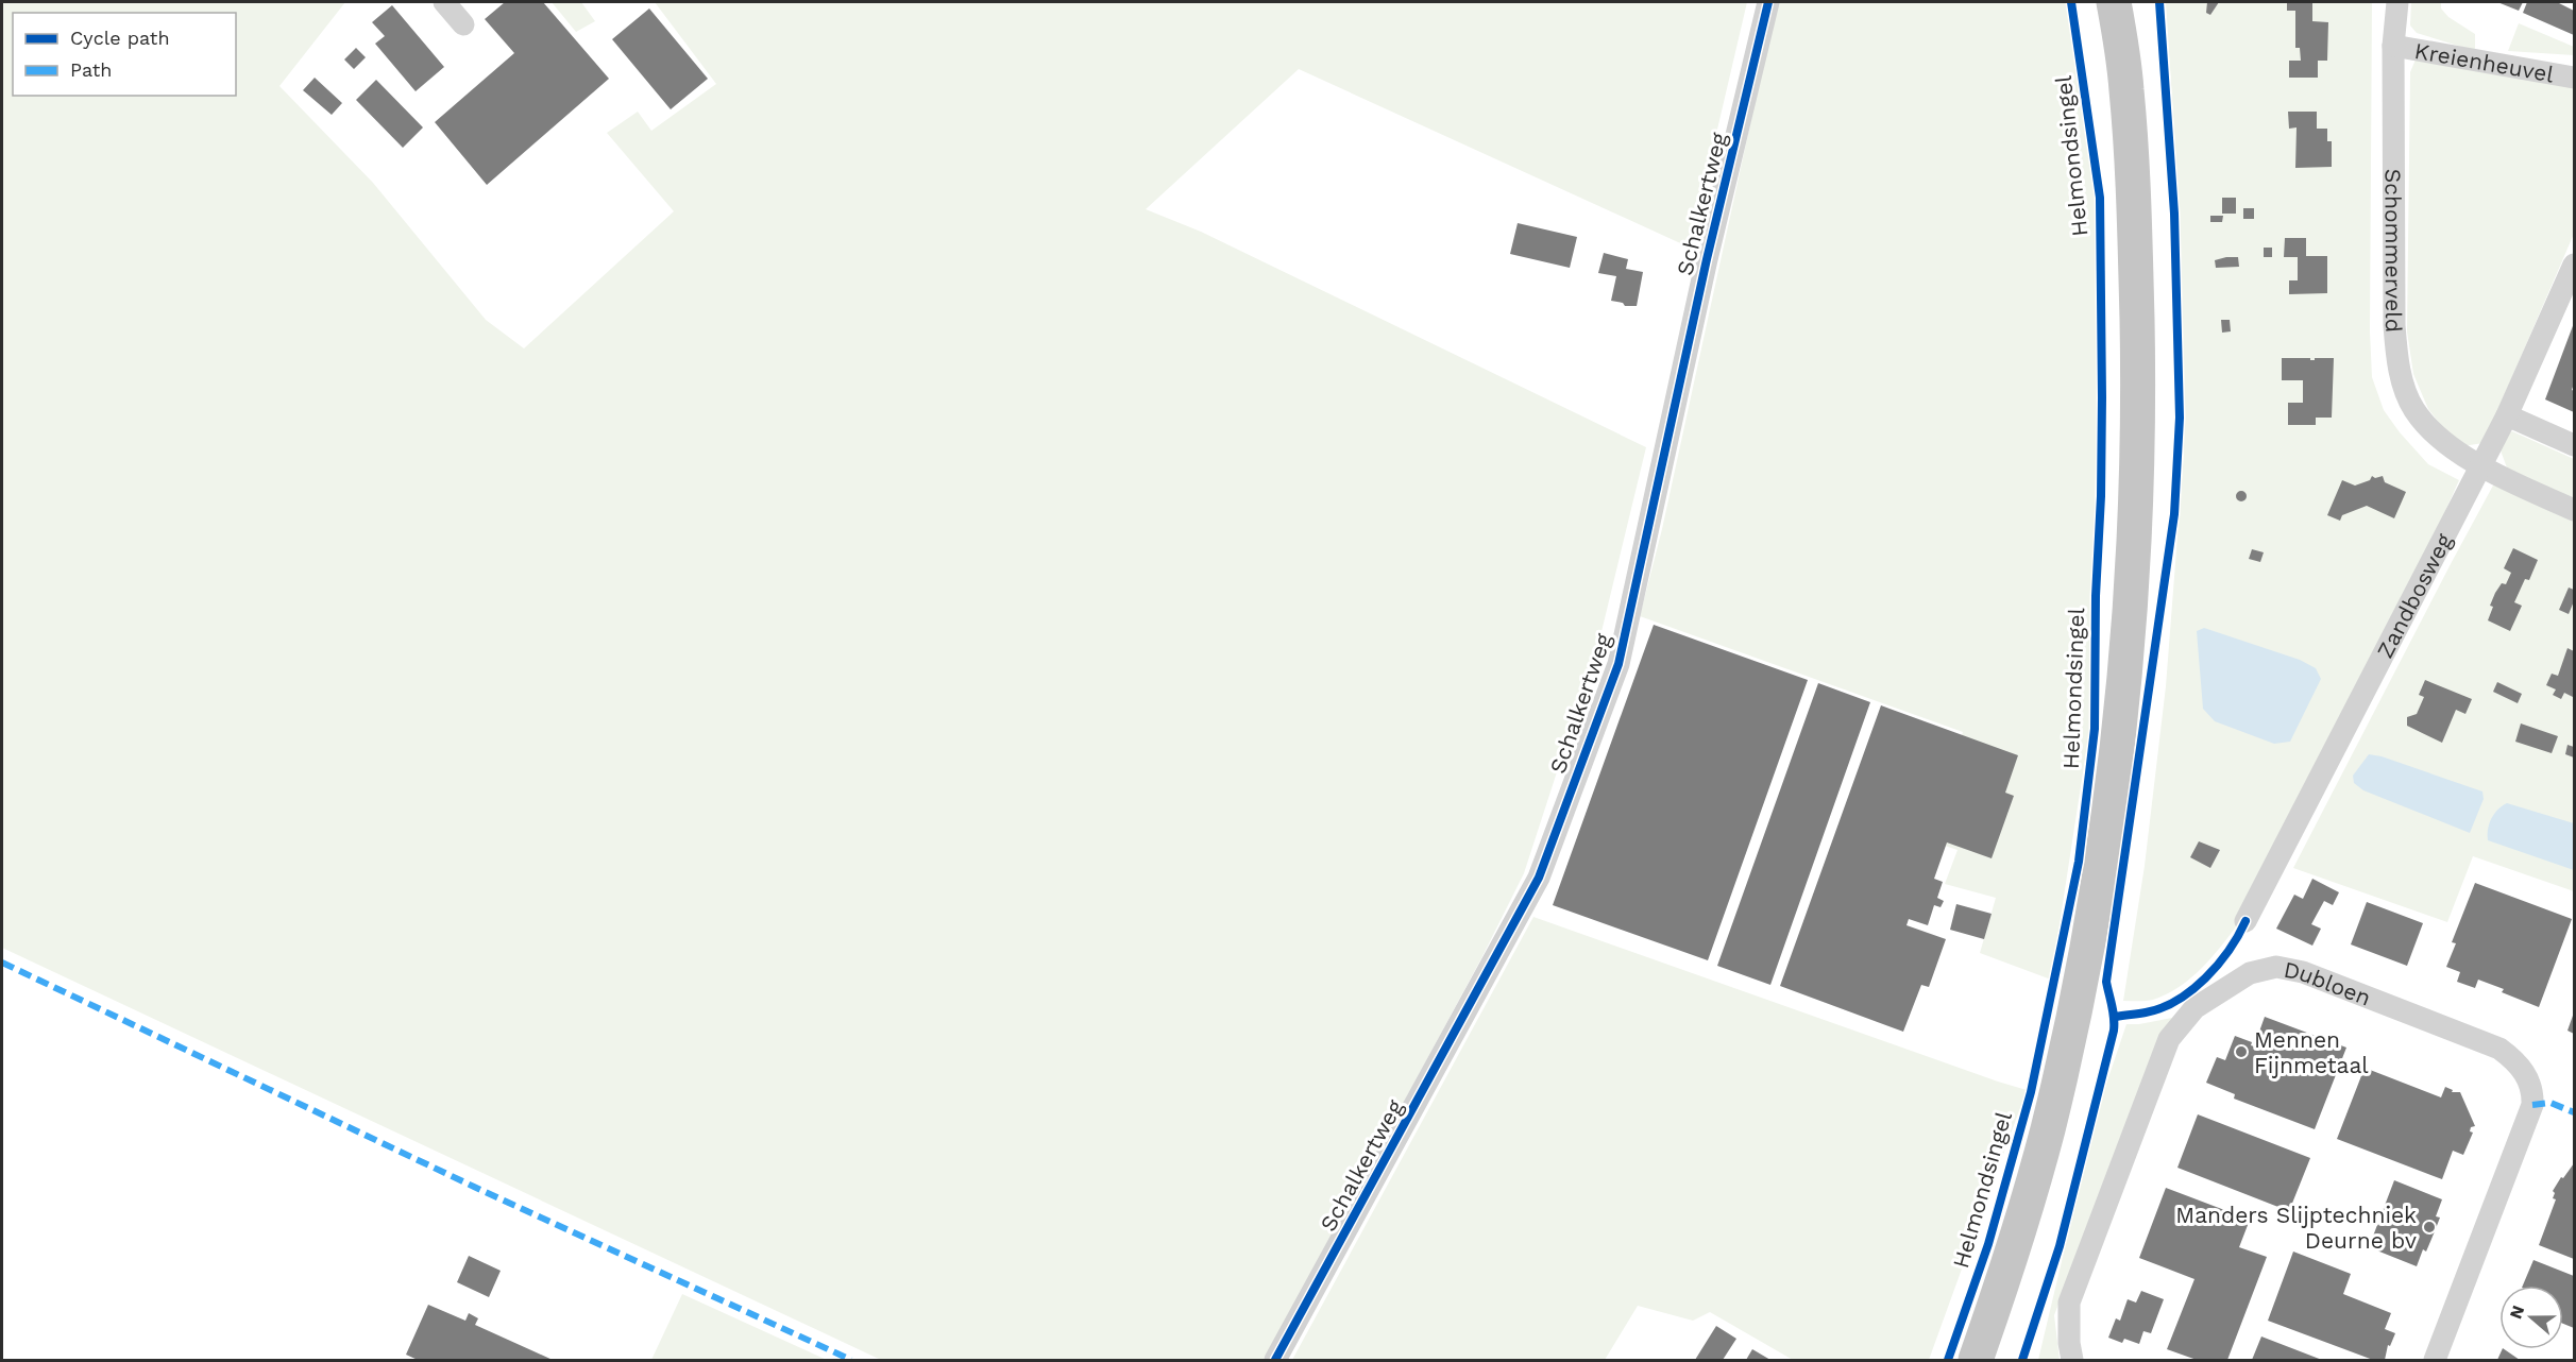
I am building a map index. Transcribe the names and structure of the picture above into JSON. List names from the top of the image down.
{
  "streets": {
    "main road": ["Helmondsingel"],
    "street": [
      "Kreienheuvel",
      "Schalkertweg",
      "Schommerveld",
      "Zandbosweg",
      "Dubloen"
    ]
  },
  "crossings": [
    ["Kreienheuvel", "Schommerveld"],
    ["Schommerveld", "Zandbosweg"]
  ],
  "places": ["Mennen Fijnmetaal", "Manders Slijptechniek Deurne bv"],
  "legend": ["Cycle path", "Path"],
  "north": "left"
}
